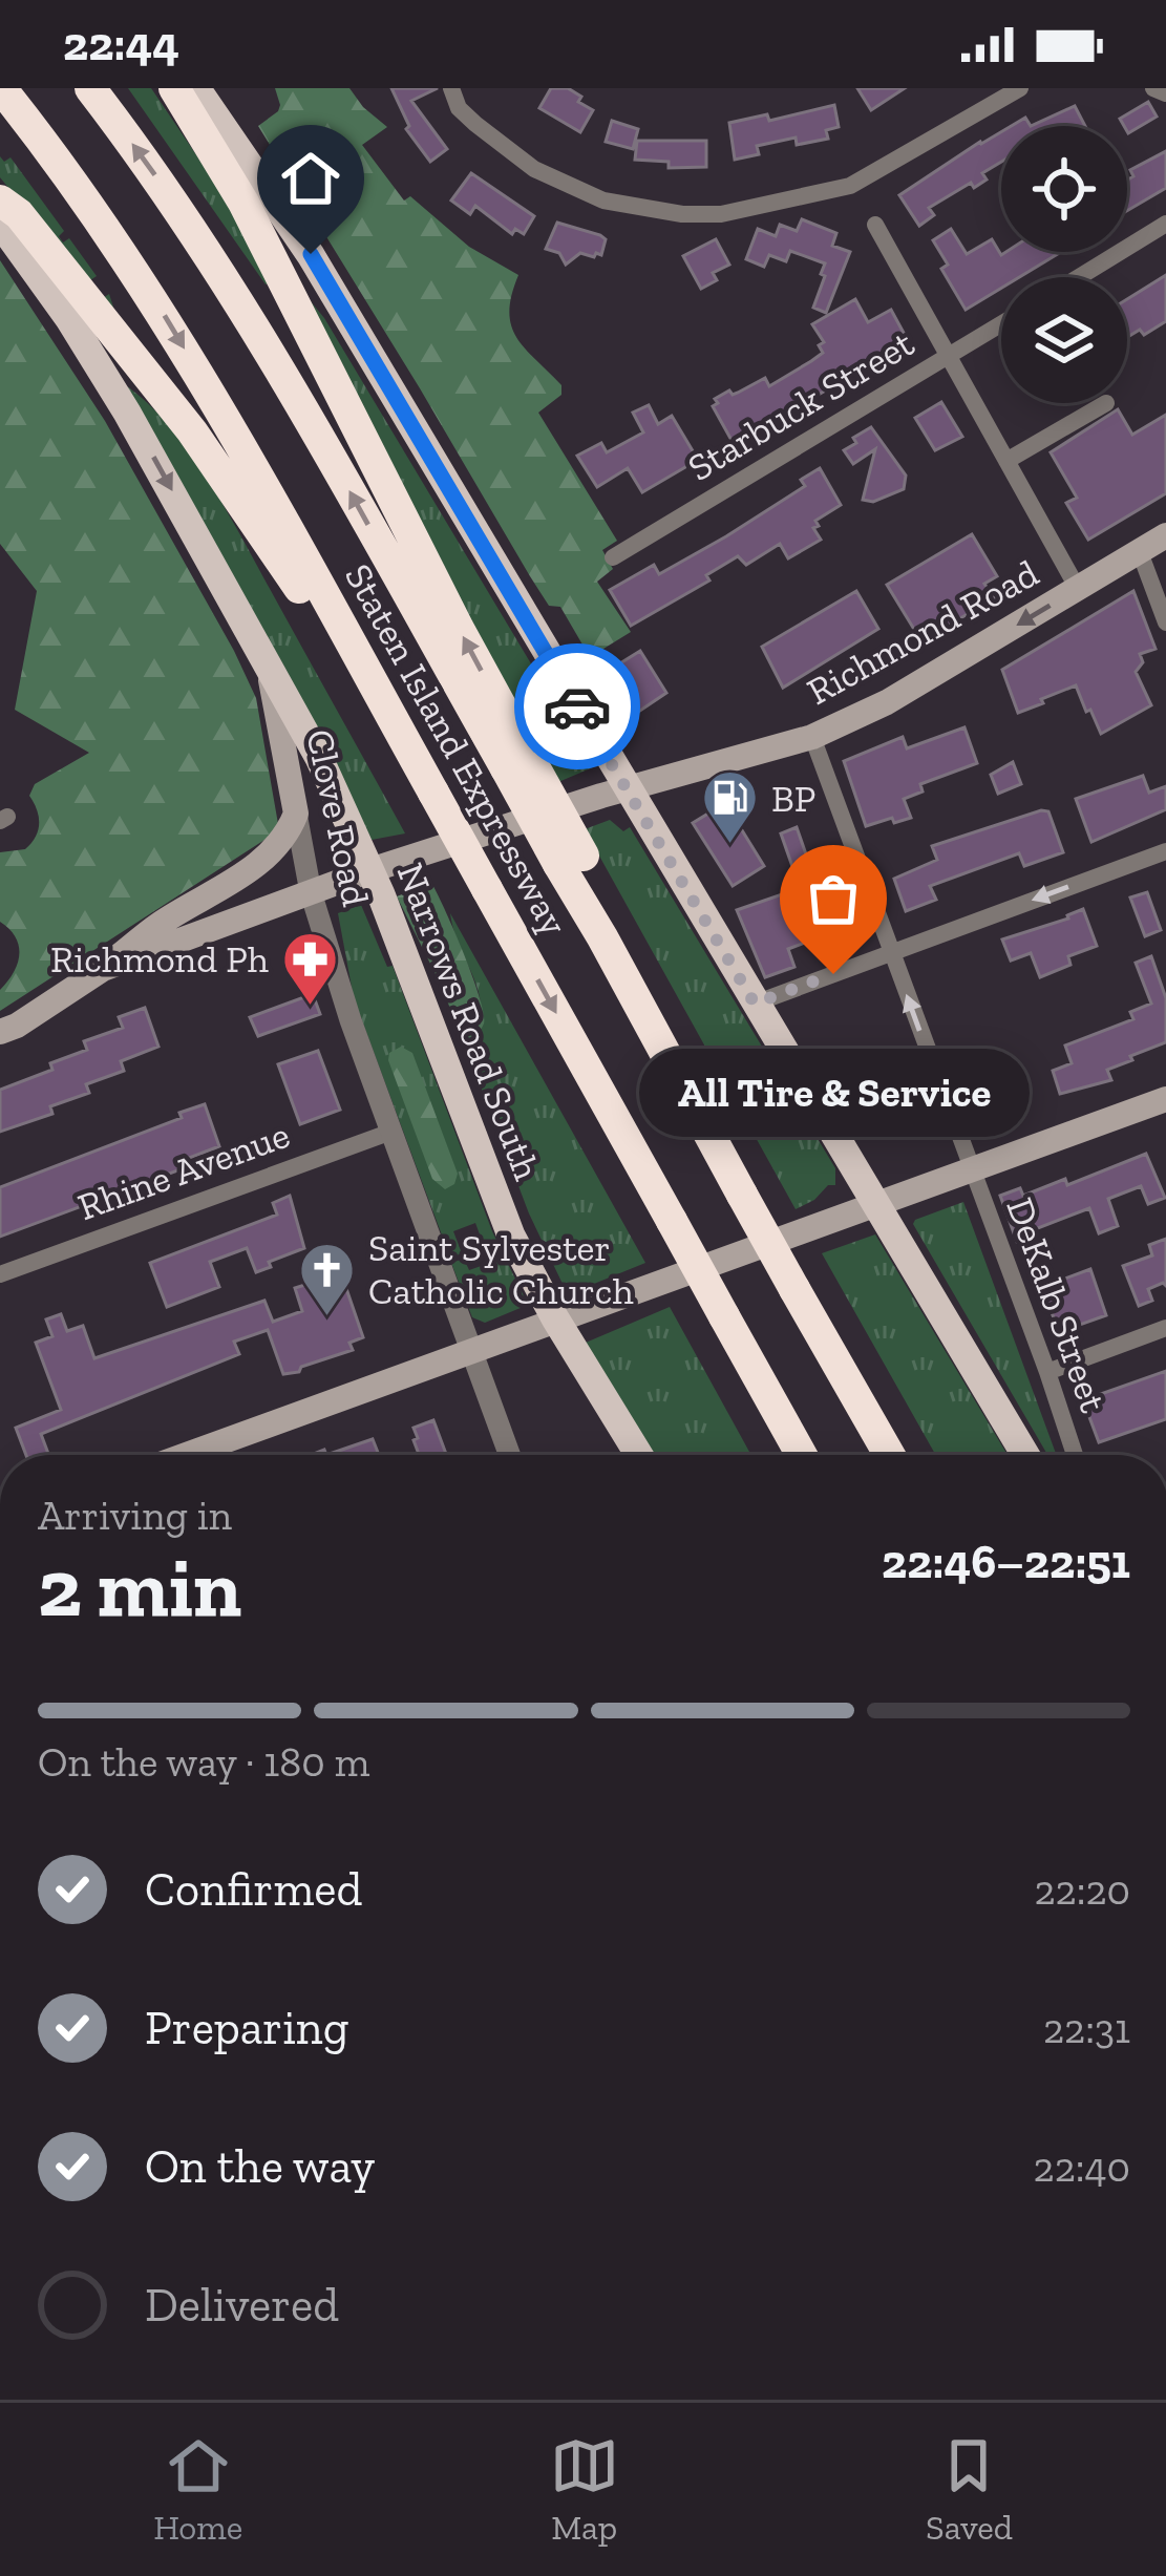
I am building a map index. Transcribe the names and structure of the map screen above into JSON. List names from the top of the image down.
{
  "streets": {
    "highway": ["Staten Island Expressway"],
    "main road": ["Richmond Road", "Clove Road", "Narrows Road South"],
    "street": ["Starbuck Street", "Rhine Avenue", "DeKalb Street"]
  },
  "crossings": [
    ["Richmond Road", "Clove Road"],
    ["Richmond Road", "Narrows Road South"],
    ["Richmond Road", "DeKalb Street"],
    ["Clove Road", "Narrows Road South"],
    ["Clove Road", "Rhine Avenue"]
  ],
  "places": {
    "fuel station": ["BP"],
    "other": ["All Tire & Service"],
    "pharmacy": ["Richmond Ph"],
    "church": ["Saint Sylvester Catholic Church"]
  },
  "page": {
    "status": "22:44",
    "bubble": "All Tire & Service",
    "heading": ["2 min", "Arriving in", "22:46–22:51"],
    "bar": "On the way · 180 m",
    "list": [
      ["Confirmed", "22:20"],
      ["Preparing", "22:31"],
      ["On the way", "22:40"],
      "Delivered"
    ],
    "tabs": ["Home", "Map", "Saved"]
  }
}
